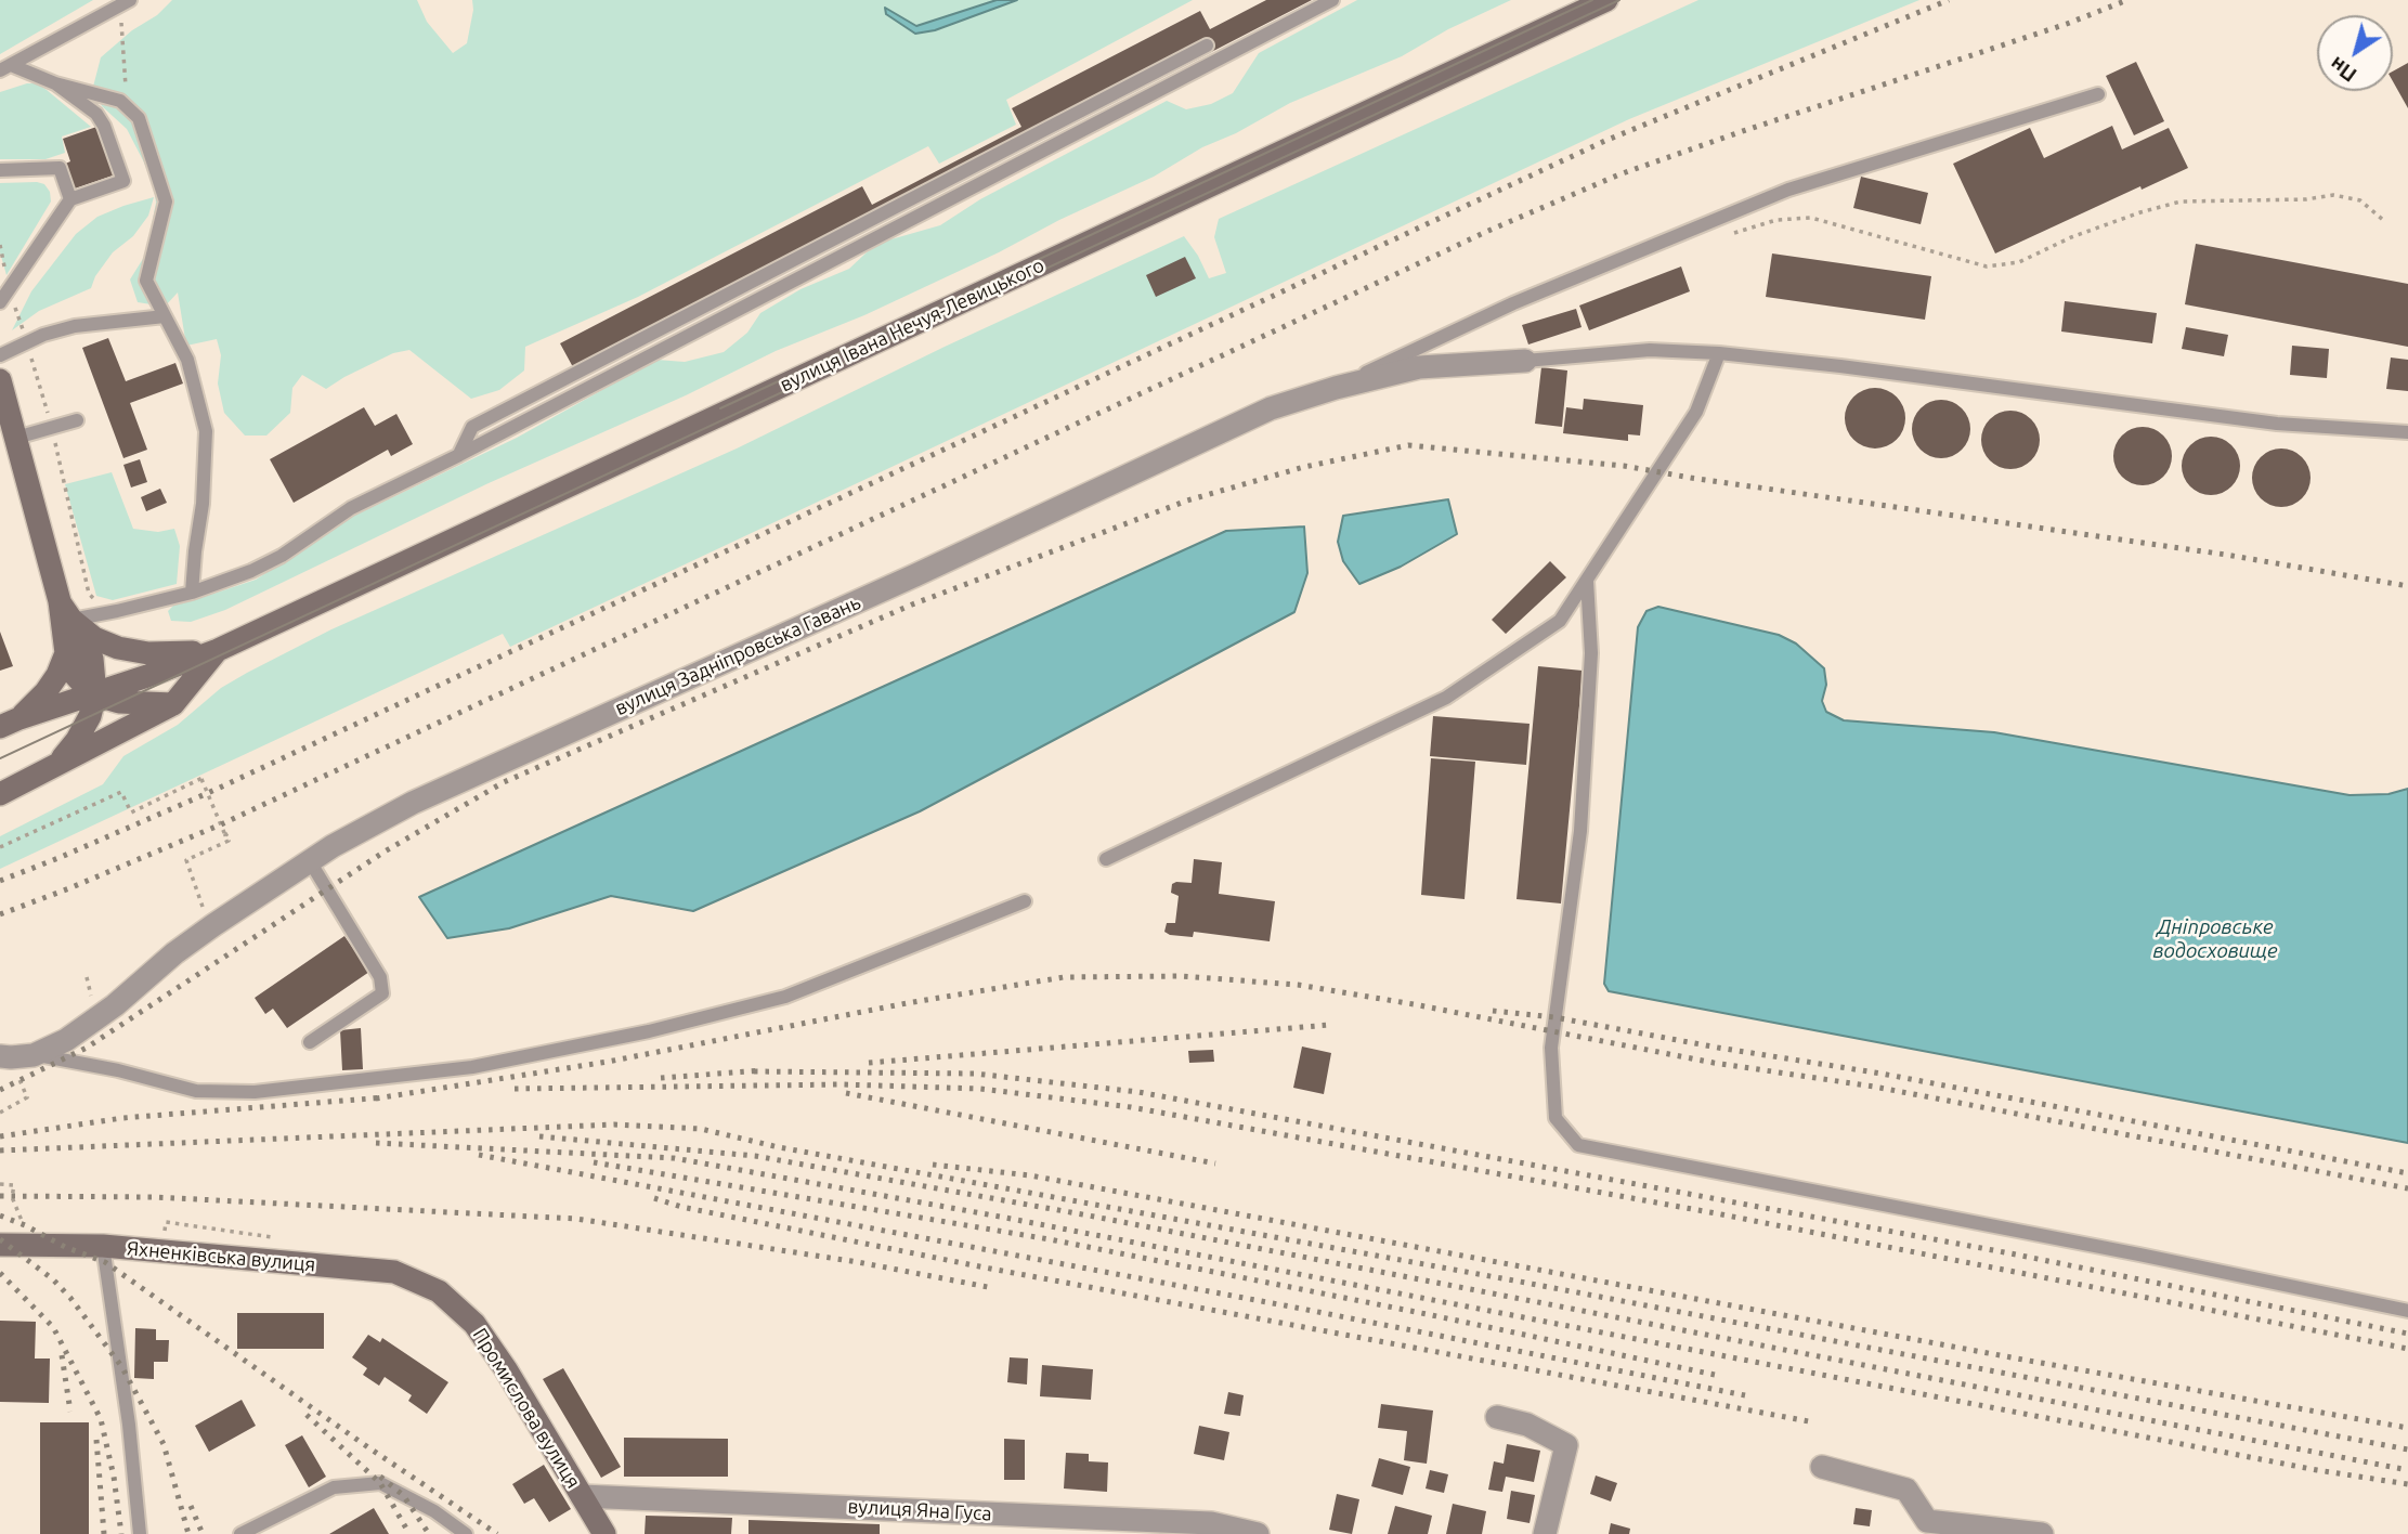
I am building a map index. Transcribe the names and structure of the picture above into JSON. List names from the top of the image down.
{
  "streets": {
    "main road": ["вулиця Івана Нечуя-Левицького", "Яхненківська вулиця", "Промислова вулиця"],
    "street": ["вулиця Задніпровська Гавань", "вулиця Яна Гуса"]
  },
  "crossings": [
    ["Яхненківська вулиця", "Промислова вулиця"],
    ["Промислова вулиця", "вулиця Яна Гуса"]
  ],
  "water": ["Дніпровське водосховище"],
  "north": "bottom left"
}
